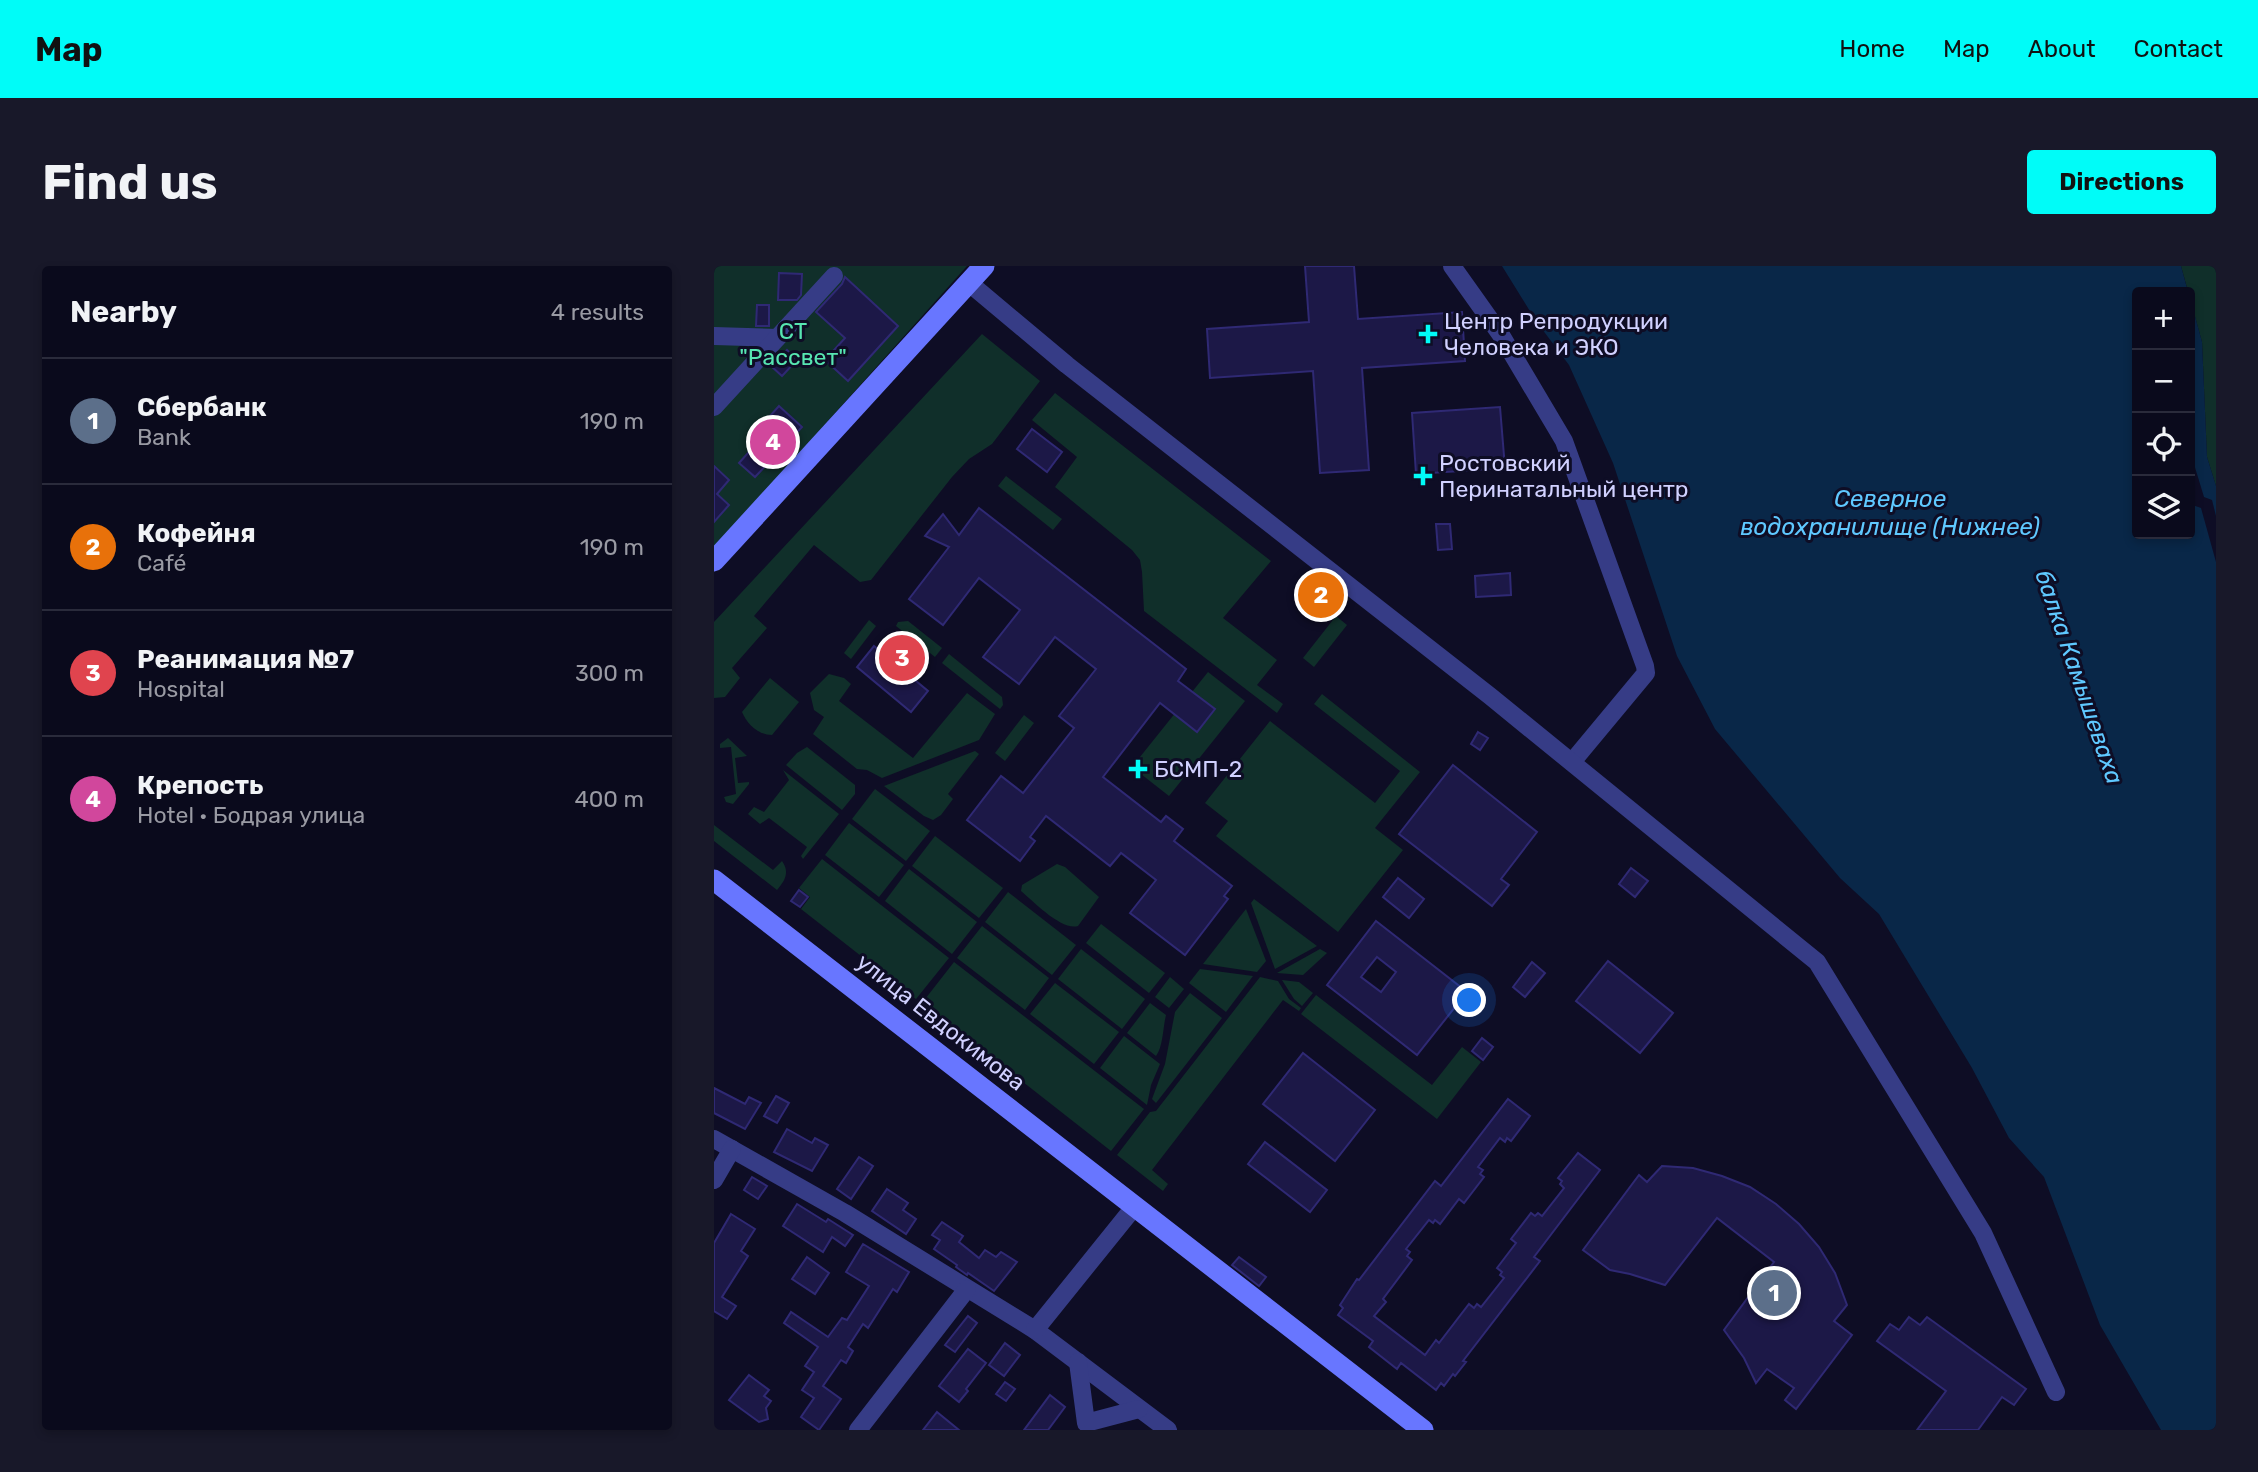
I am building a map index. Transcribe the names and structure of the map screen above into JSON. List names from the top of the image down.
{
  "streets": {
    "main road": ["улица Евдокимова"]
  },
  "water": ["Северное водохранилище (Нижнее)", "балка Камышеваха"],
  "parks": ["СТ \"Рассвет\""],
  "places": {
    "health": ["Центр Репродукции Человека и ЭКО", "Ростовский Перинатальный центр", "БСМП-2"]
  },
  "page": {
    "header": "Map",
    "nav": [
      "Home",
      "Map",
      "About",
      "Contact"
    ],
    "buttons": "Directions",
    "title": "Find us",
    "heading": ["Nearby", "4 results"],
    "map_buttons": ["+", "−"],
    "list": [
      {
        "mark": "1",
        "name": "Сбербанк",
        "note": "Bank",
        "value": "190 m"
      },
      {
        "mark": "2",
        "name": "Кофейня",
        "note": "Café",
        "value": "190 m"
      },
      {
        "mark": "3",
        "name": "Реанимация №7",
        "note": "Hospital",
        "value": "300 m"
      },
      {
        "mark": "4",
        "name": "Крепость",
        "note": "Hotel · Бодрая улица",
        "value": "400 m"
      }
    ],
    "pins": [
      "4",
      "2",
      "3",
      "1"
    ]
  }
}
